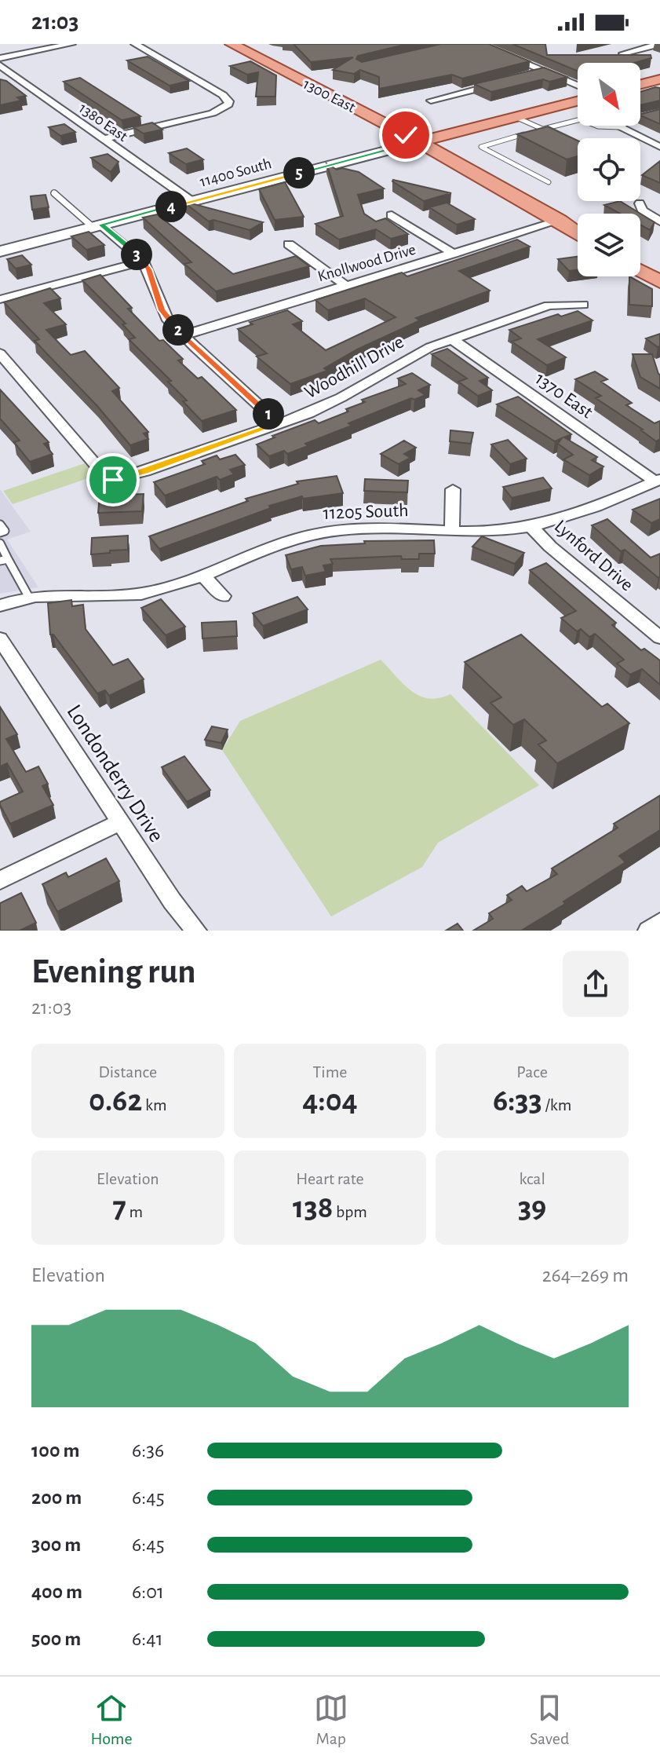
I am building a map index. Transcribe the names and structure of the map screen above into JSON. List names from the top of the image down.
{
  "streets": {
    "main road": ["1300 East", "11400 South"],
    "street": [
      "1380 East",
      "Knollwood Drive",
      "Woodhill Drive",
      "1370 East",
      "11205 South",
      "Lynford Drive",
      "Londonderry Drive"
    ]
  },
  "crossings": [
    ["1300 East", "11400 South"],
    ["1300 East", "Knollwood Drive"],
    ["1380 East", "11400 South"],
    ["Woodhill Drive", "1370 East"],
    ["1370 East", "11205 South"],
    ["11205 South", "Lynford Drive"]
  ],
  "north": "bottom right",
  "page": {
    "status": "21:03",
    "pins": [
      "5",
      "4",
      "3",
      "2",
      "1"
    ],
    "heading": ["Evening run", "21:03"],
    "stats": [
      ["Distance", "0.62 km"],
      ["Time", "4:04"],
      ["Pace", "6:33 /km"],
      ["Elevation", "7 m"],
      ["Heart rate", "138 bpm"],
      ["kcal", "39"]
    ],
    "chart": ["Elevation", "264–269 m"],
    "list": [
      {
        "name": "100 m",
        "note": "6:36"
      },
      {
        "name": "200 m",
        "note": "6:45"
      },
      {
        "name": "300 m",
        "note": "6:45"
      },
      {
        "name": "400 m",
        "note": "6:01"
      },
      {
        "name": "500 m",
        "note": "6:41"
      }
    ],
    "tabs": ["Home", "Map", "Saved"]
  }
}
